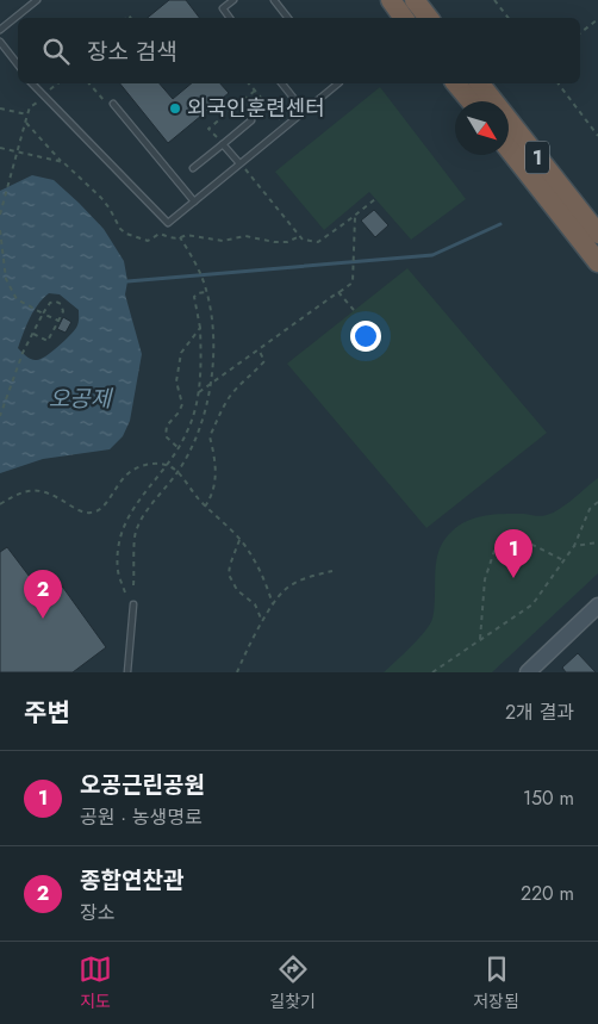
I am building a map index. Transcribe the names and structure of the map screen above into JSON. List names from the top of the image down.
{
  "streets": {
    "highway": ["1"]
  },
  "water": ["오공제"],
  "places": ["외국인훈련센터"],
  "north": "bottom right",
  "page": {
    "search": "장소 검색",
    "pins": ["1", "2"],
    "heading": ["주변", "2개 결과"],
    "list": [
      {
        "mark": "1",
        "name": "오공근린공원",
        "note": "공원 · 농생명로",
        "value": "150 m"
      },
      {
        "mark": "2",
        "name": "종합연찬관",
        "note": "장소",
        "value": "220 m"
      }
    ],
    "nav": ["지도", "길찾기", "저장됨"]
  }
}
